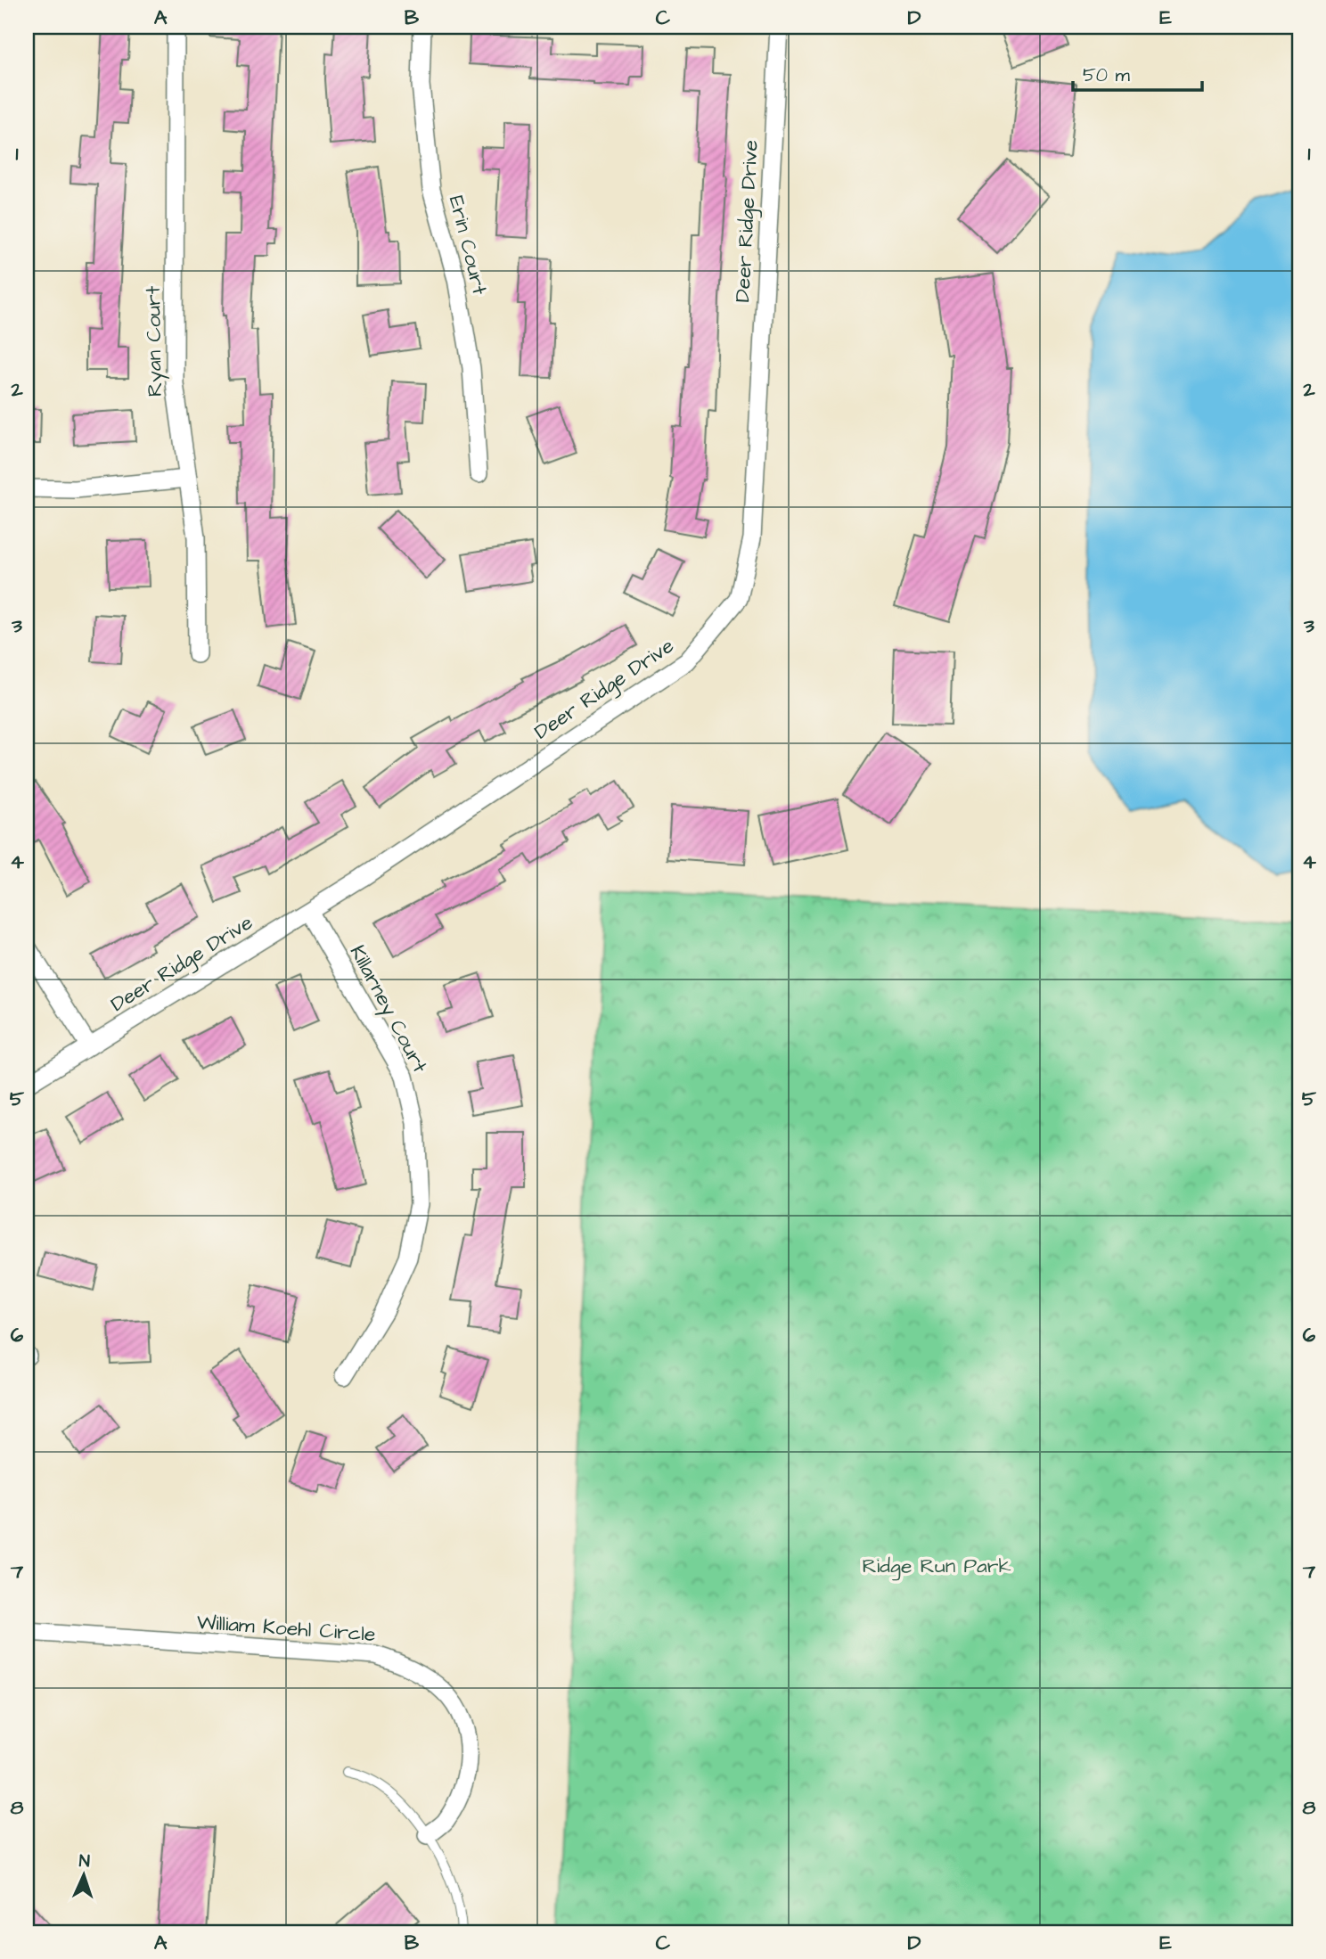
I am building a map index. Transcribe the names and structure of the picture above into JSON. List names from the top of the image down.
{
  "streets": {
    "street": [
      "Deer Ridge Drive",
      "Erin Court",
      "Ryan Court",
      "Killarney Court",
      "William Koehl Circle"
    ]
  },
  "crossings": [
    ["Deer Ridge Drive", "Killarney Court"]
  ],
  "parks": ["Ridge Run Park"],
  "scale_bar": "50 m",
  "north": "top",
  "grid": {
    "columns": [
      "A",
      "B",
      "C",
      "D",
      "E"
    ],
    "rows": [
      "1",
      "2",
      "3",
      "4",
      "5",
      "6",
      "7",
      "8"
    ]
  }
}
